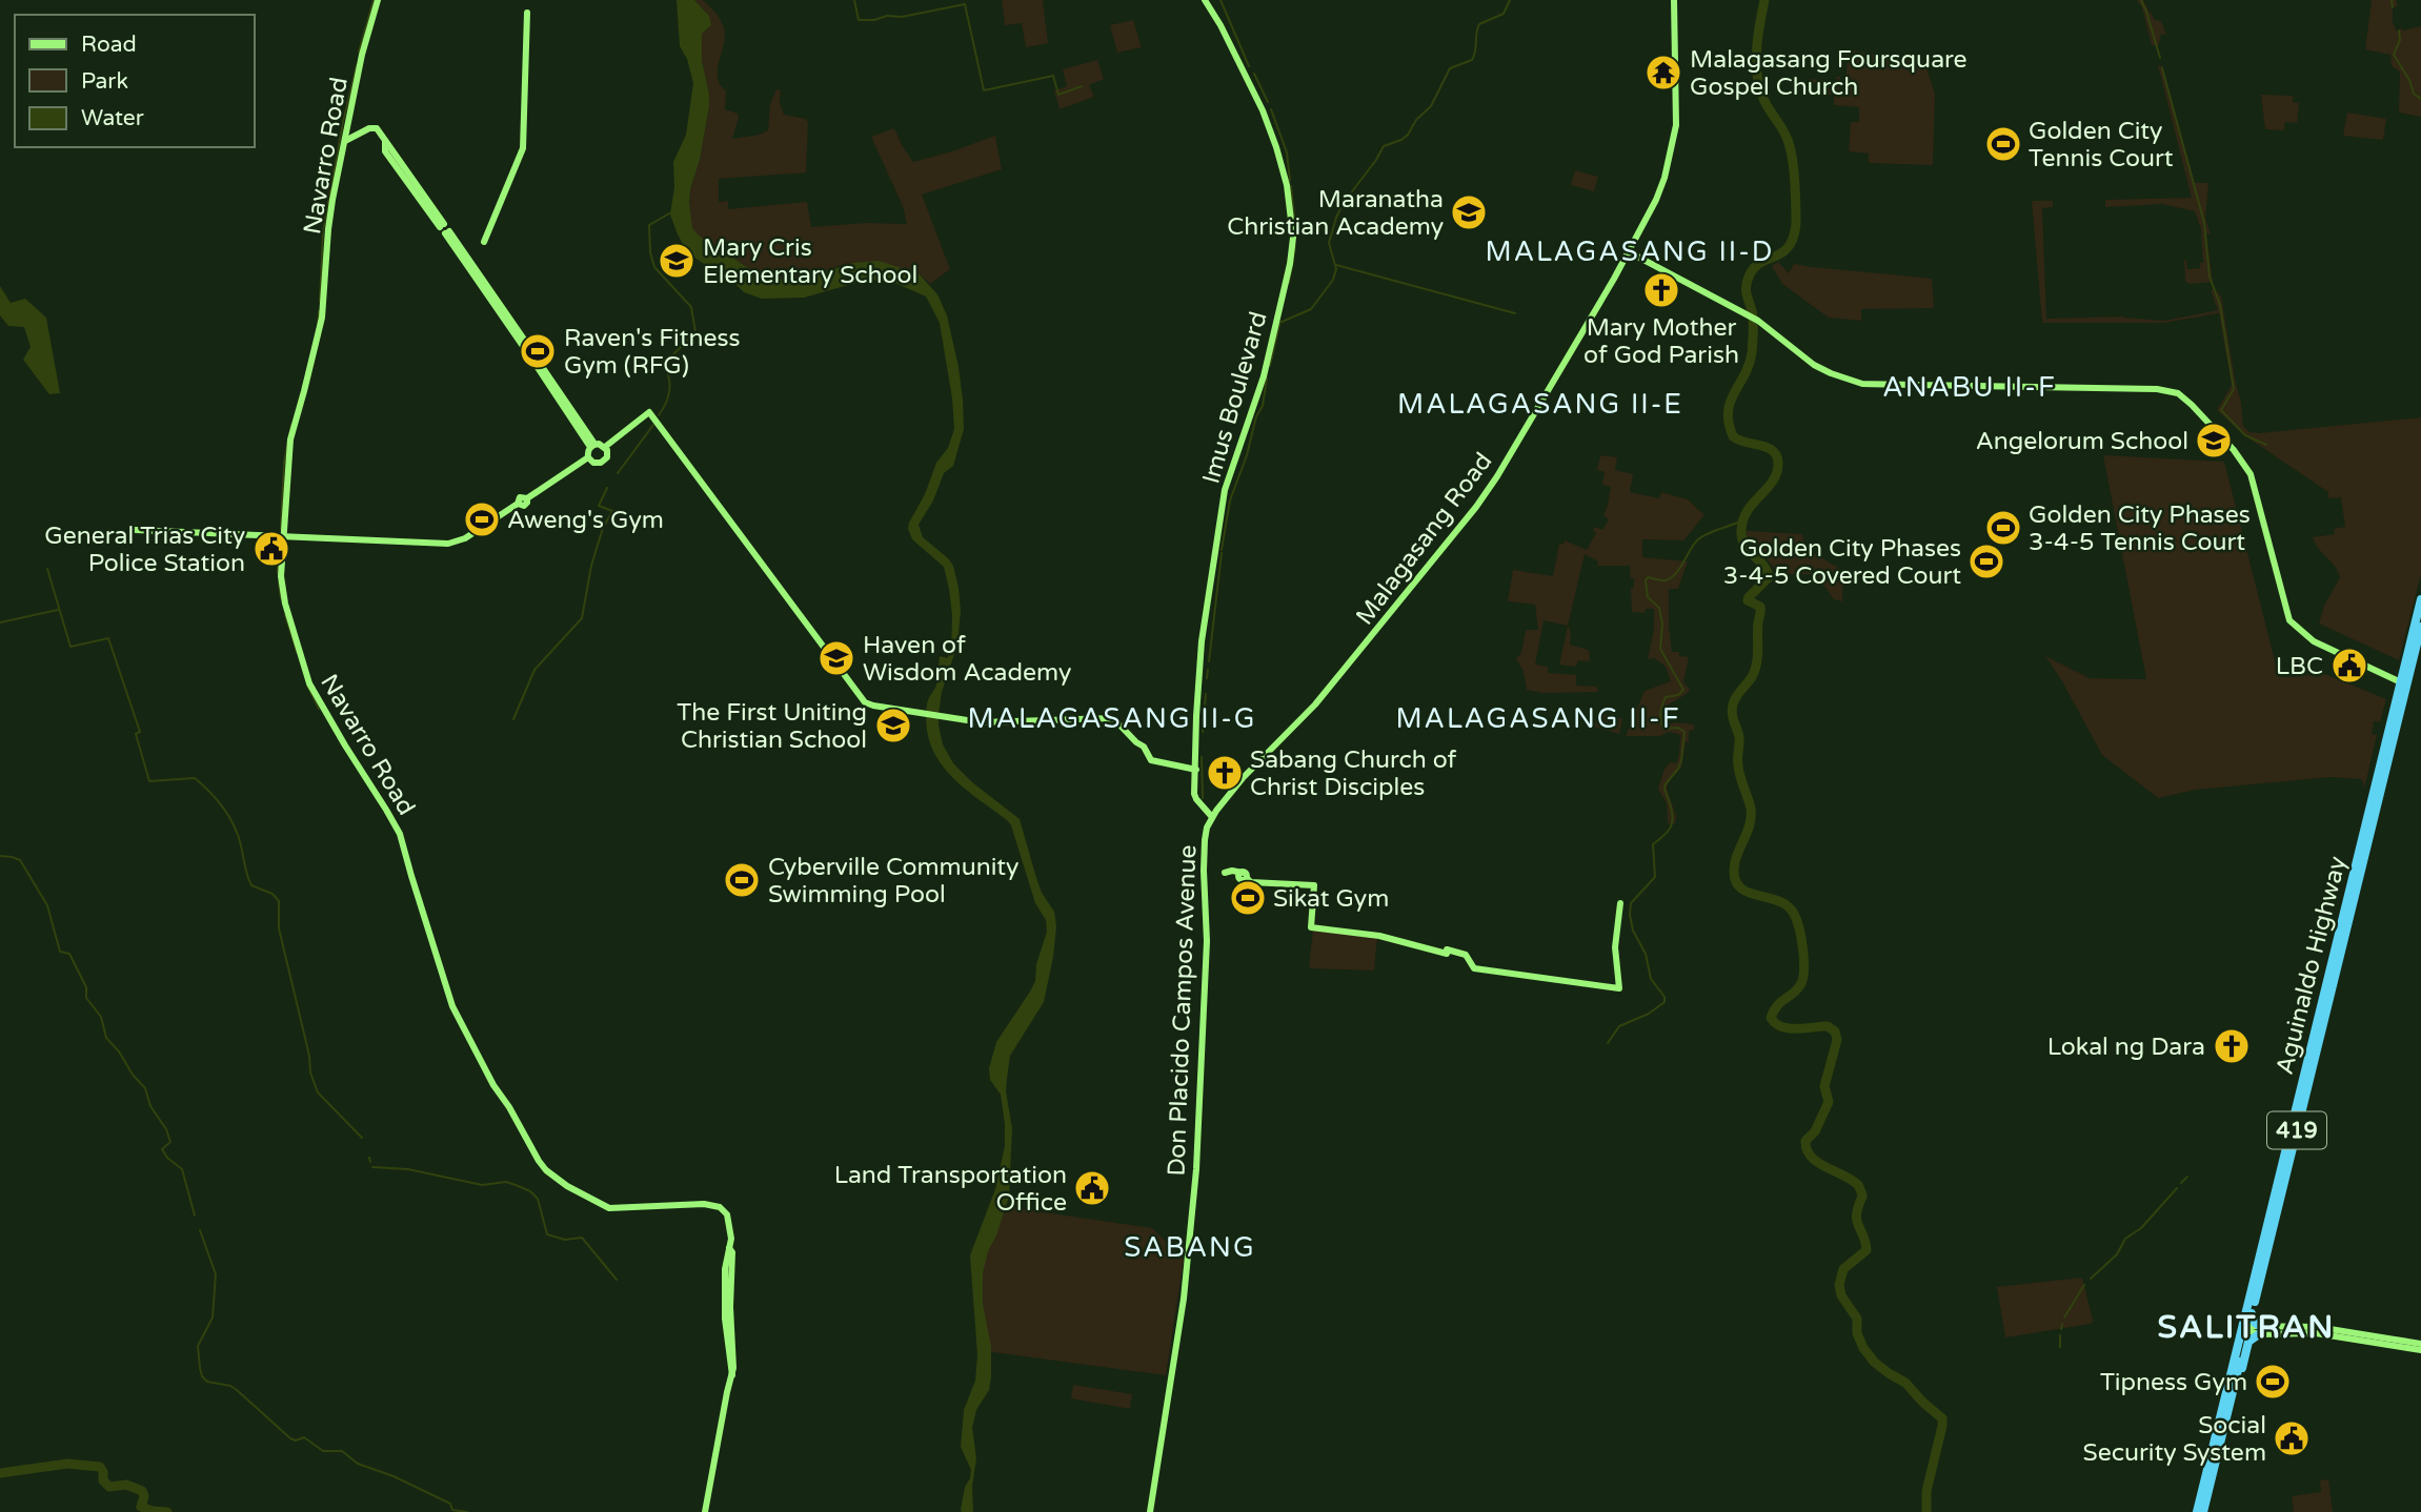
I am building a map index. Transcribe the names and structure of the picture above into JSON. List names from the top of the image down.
{
  "streets": {
    "highway": ["Aguinaldo Highway", "419"],
    "street": [
      "Navarro Road",
      "Imus Boulevard",
      "Malagasang Road",
      "Don Placido Campos Avenue"
    ]
  },
  "crossings": [
    ["Imus Boulevard", "Malagasang Road"],
    ["Imus Boulevard", "Don Placido Campos Avenue"],
    ["Malagasang Road", "Don Placido Campos Avenue"]
  ],
  "districts": [
    "MALAGASANG II-D",
    "ANABU II-F",
    "MALAGASANG II-E",
    "MALAGASANG II-G",
    "MALAGASANG II-F",
    "SABANG",
    "SALITRAN"
  ],
  "places": {
    "temple": ["Malagasang Foursquare Gospel Church"],
    "sports": [
      "Golden City Tennis Court",
      "Raven's Fitness Gym (RFG)",
      "Aweng's Gym",
      "Golden City Phases 3-4-5 Tennis Court",
      "Golden City Phases 3-4-5 Covered Court",
      "Cyberville Community Swimming Pool",
      "Sikat Gym",
      "Tipness Gym"
    ],
    "school or university": [
      "Maranatha Christian Academy",
      "Mary Cris Elementary School",
      "Angelorum School",
      "Haven of Wisdom Academy",
      "The First Uniting Christian School"
    ],
    "church": ["Mary Mother of God Parish", "Sabang Church of Christ Disciples", "Lokal ng Dara"],
    "public building": [
      "General Trias City Police Station",
      "LBC",
      "Land Transportation Office",
      "Social Security System"
    ]
  },
  "legend": ["Road", "Park", "Water"]
}
